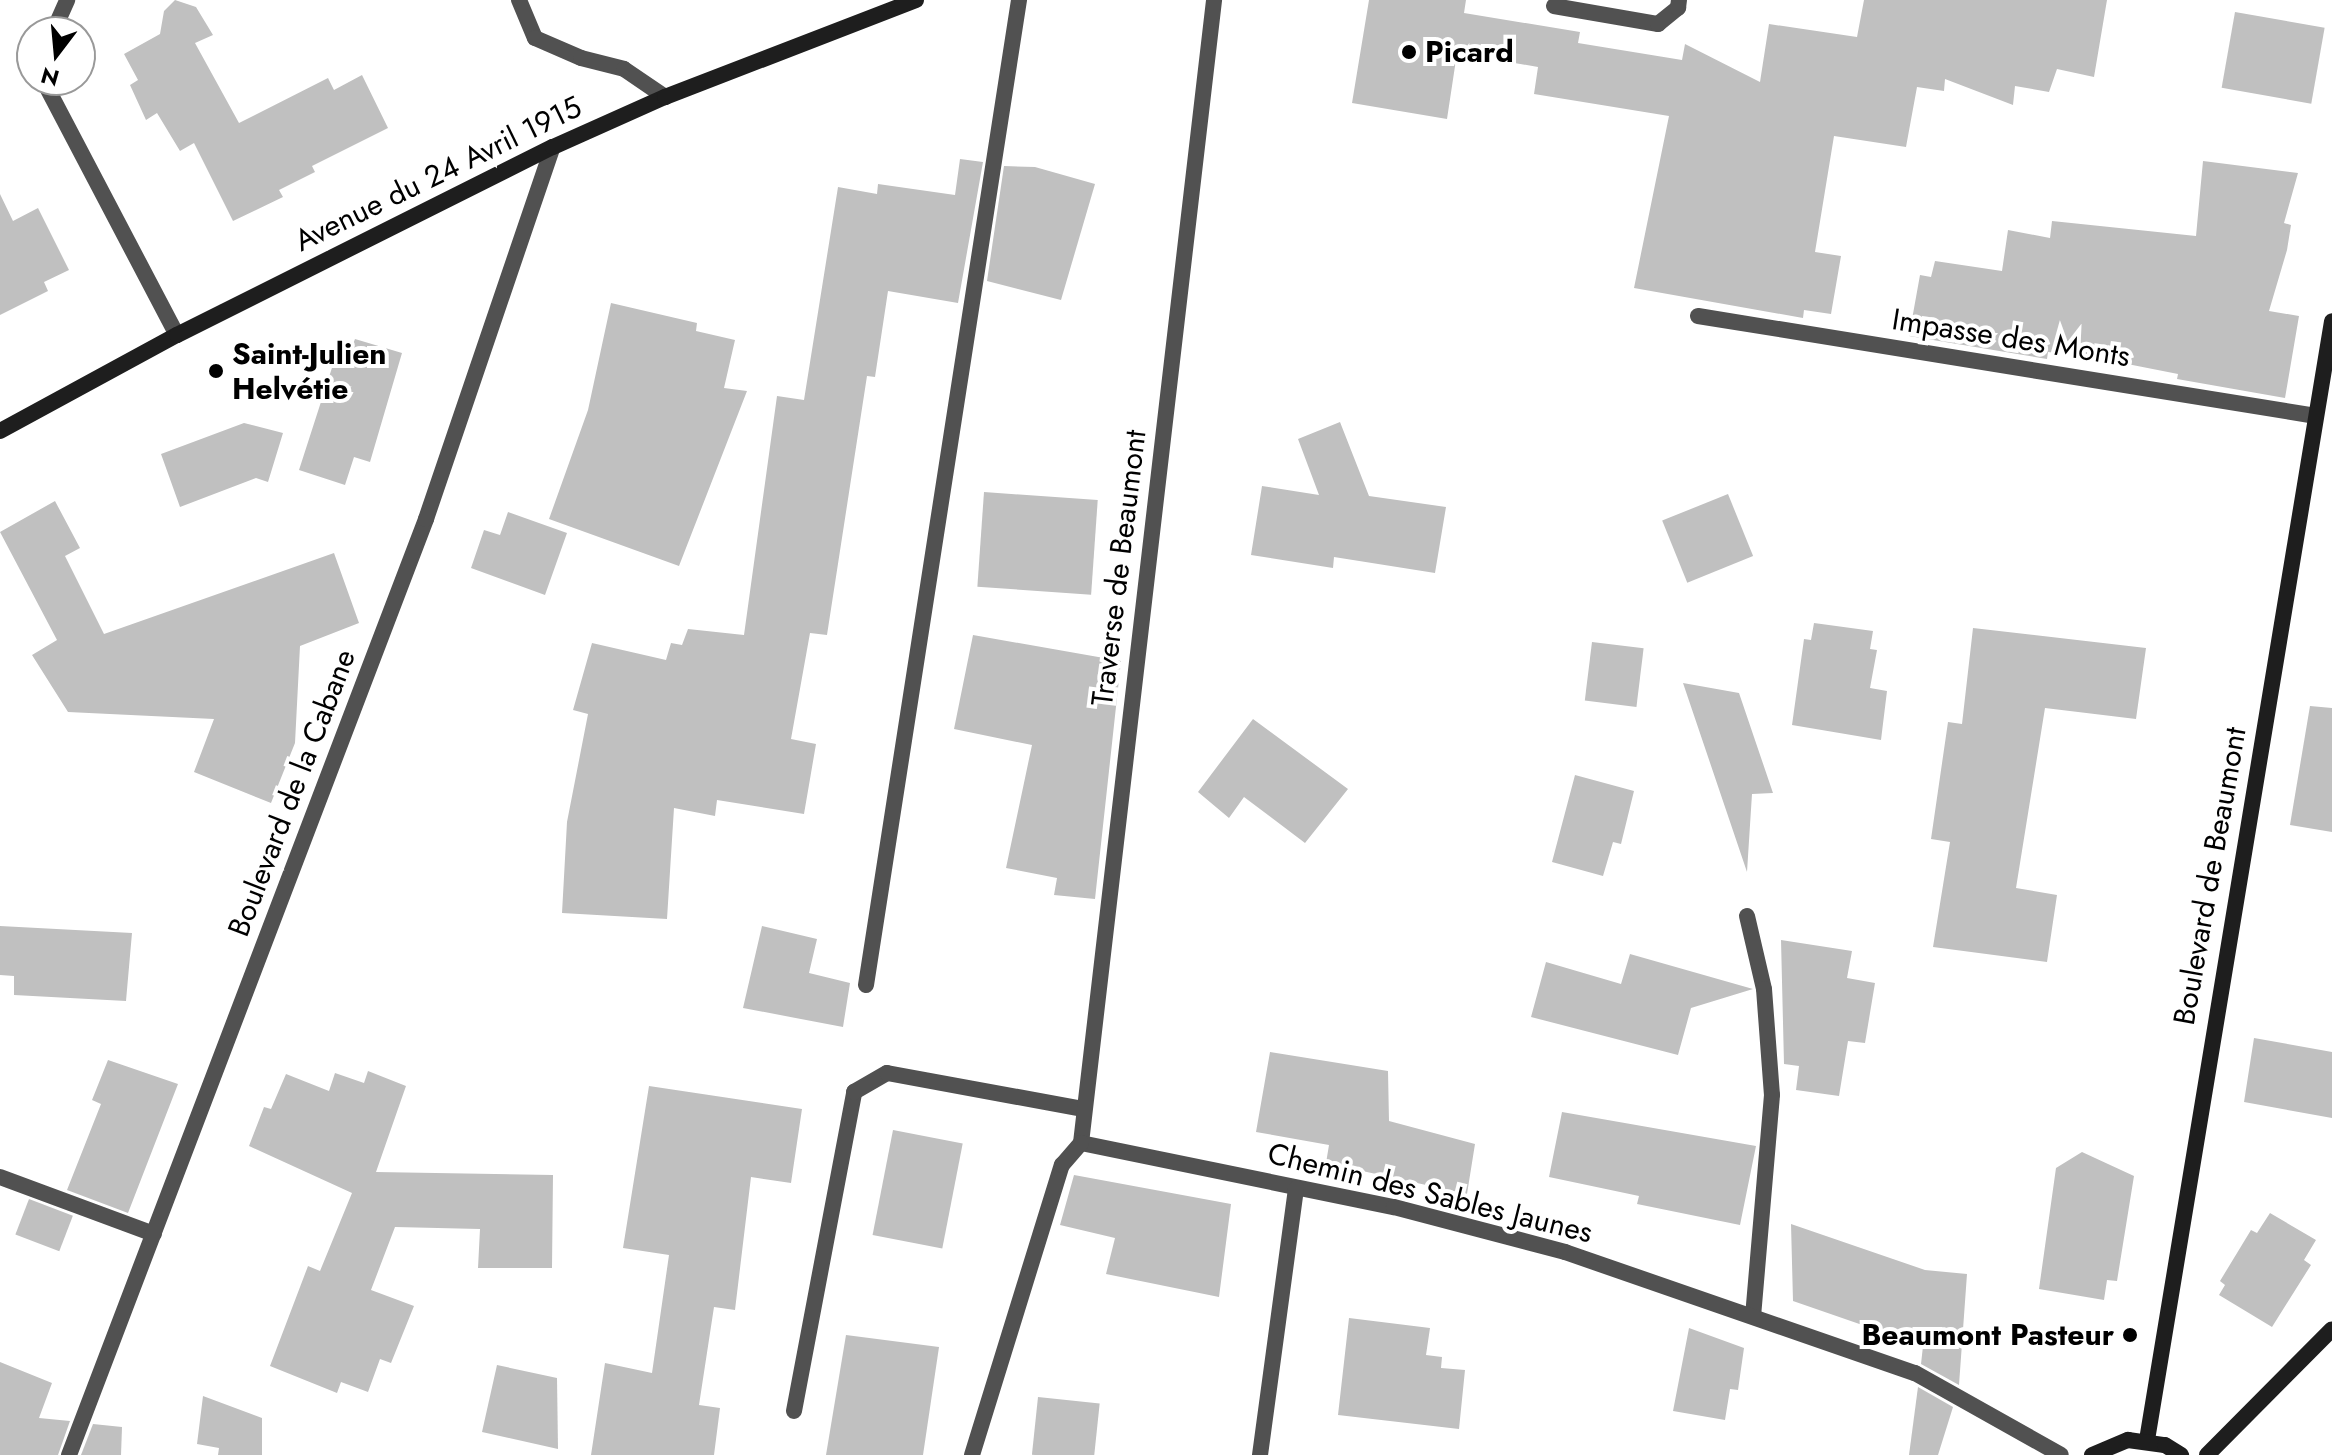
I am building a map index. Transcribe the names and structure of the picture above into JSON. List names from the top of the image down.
{
  "streets": {
    "street": [
      "Avenue du 24 Avril 1915",
      "Impasse des Monts",
      "Traverse de Beaumont",
      "Boulevard de la Cabane",
      "Boulevard de Beaumont",
      "Chemin des Sables Jaunes"
    ]
  },
  "crossings": [
    ["Avenue du 24 Avril 1915", "Boulevard de la Cabane"],
    ["Impasse des Monts", "Boulevard de Beaumont"],
    ["Traverse de Beaumont", "Chemin des Sables Jaunes"]
  ],
  "places": ["Picard", "Saint-Julien Helvétie", "Beaumont Pasteur"],
  "north": "bottom"
}
